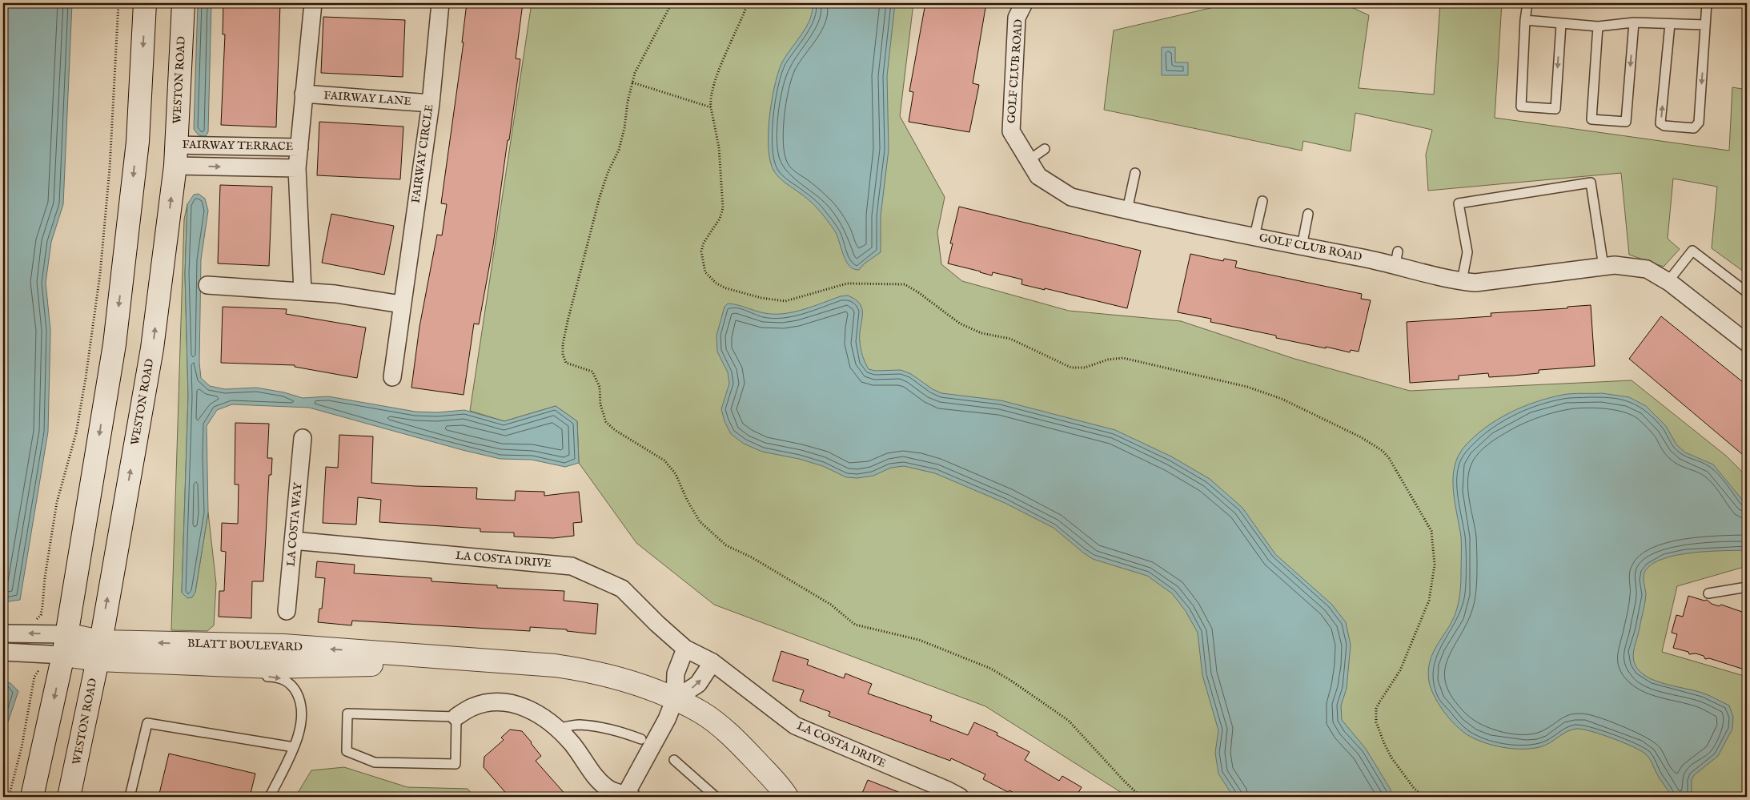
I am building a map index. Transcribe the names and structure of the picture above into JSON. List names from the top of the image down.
{
  "streets": {
    "main road": ["WESTON ROAD", "BLATT BOULEVARD"],
    "street": [
      "GOLF CLUB ROAD",
      "FAIRWAY LANE",
      "FAIRWAY TERRACE",
      "FAIRWAY CIRCLE",
      "LA COSTA WAY",
      "LA COSTA DRIVE"
    ]
  },
  "crossings": [
    ["WESTON ROAD", "FAIRWAY TERRACE"],
    ["WESTON ROAD", "BLATT BOULEVARD"],
    ["FAIRWAY LANE", "FAIRWAY CIRCLE"],
    ["LA COSTA WAY", "LA COSTA DRIVE"]
  ],
  "one_way": ["BLATT BOULEVARD"]
}
